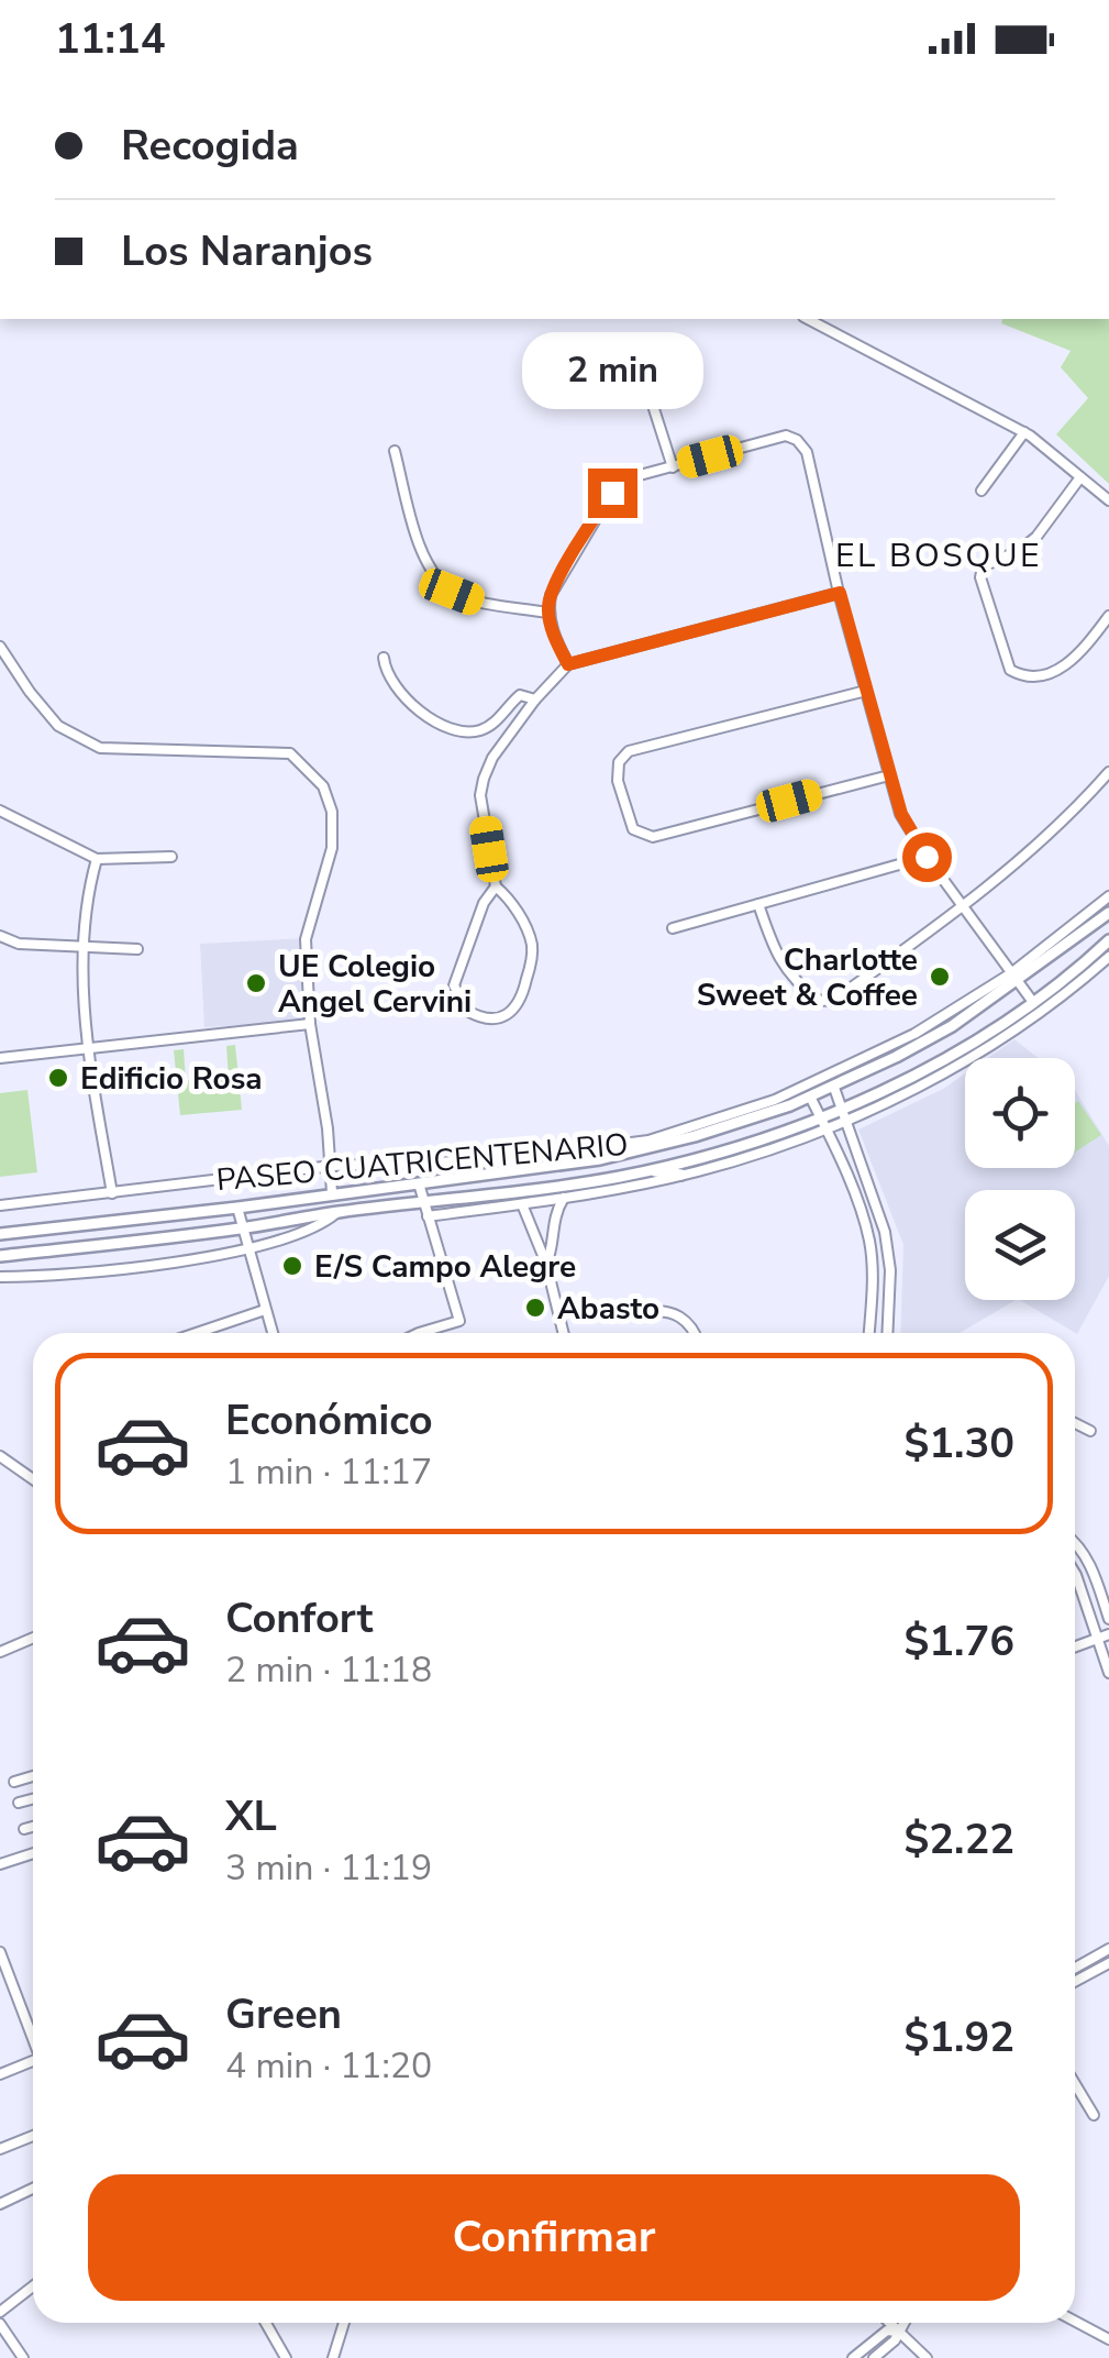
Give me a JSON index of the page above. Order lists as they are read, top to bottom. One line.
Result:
{"streets":{"street":["PASEO CUATRICENTENARIO"]},"districts":["EL BOSQUE"],"places":["Charlotte Sweet & Coffee","UE Colegio Angel Cervini","Edificio Rosa","E/S Campo Alegre","Abasto"],"page":{"status":"11:14","banner":["Recogida","Los Naranjos"],"bubble":"2 min","list":[{"name":"Económico","note":"1 min · 11:17","value":"$1.30"},{"name":"Confort","note":"2 min · 11:18","value":"$1.76"},{"name":"XL","note":"3 min · 11:19","value":"$2.22"},{"name":"Green","note":"4 min · 11:20","value":"$1.92"}],"buttons":"Confirmar"}}
